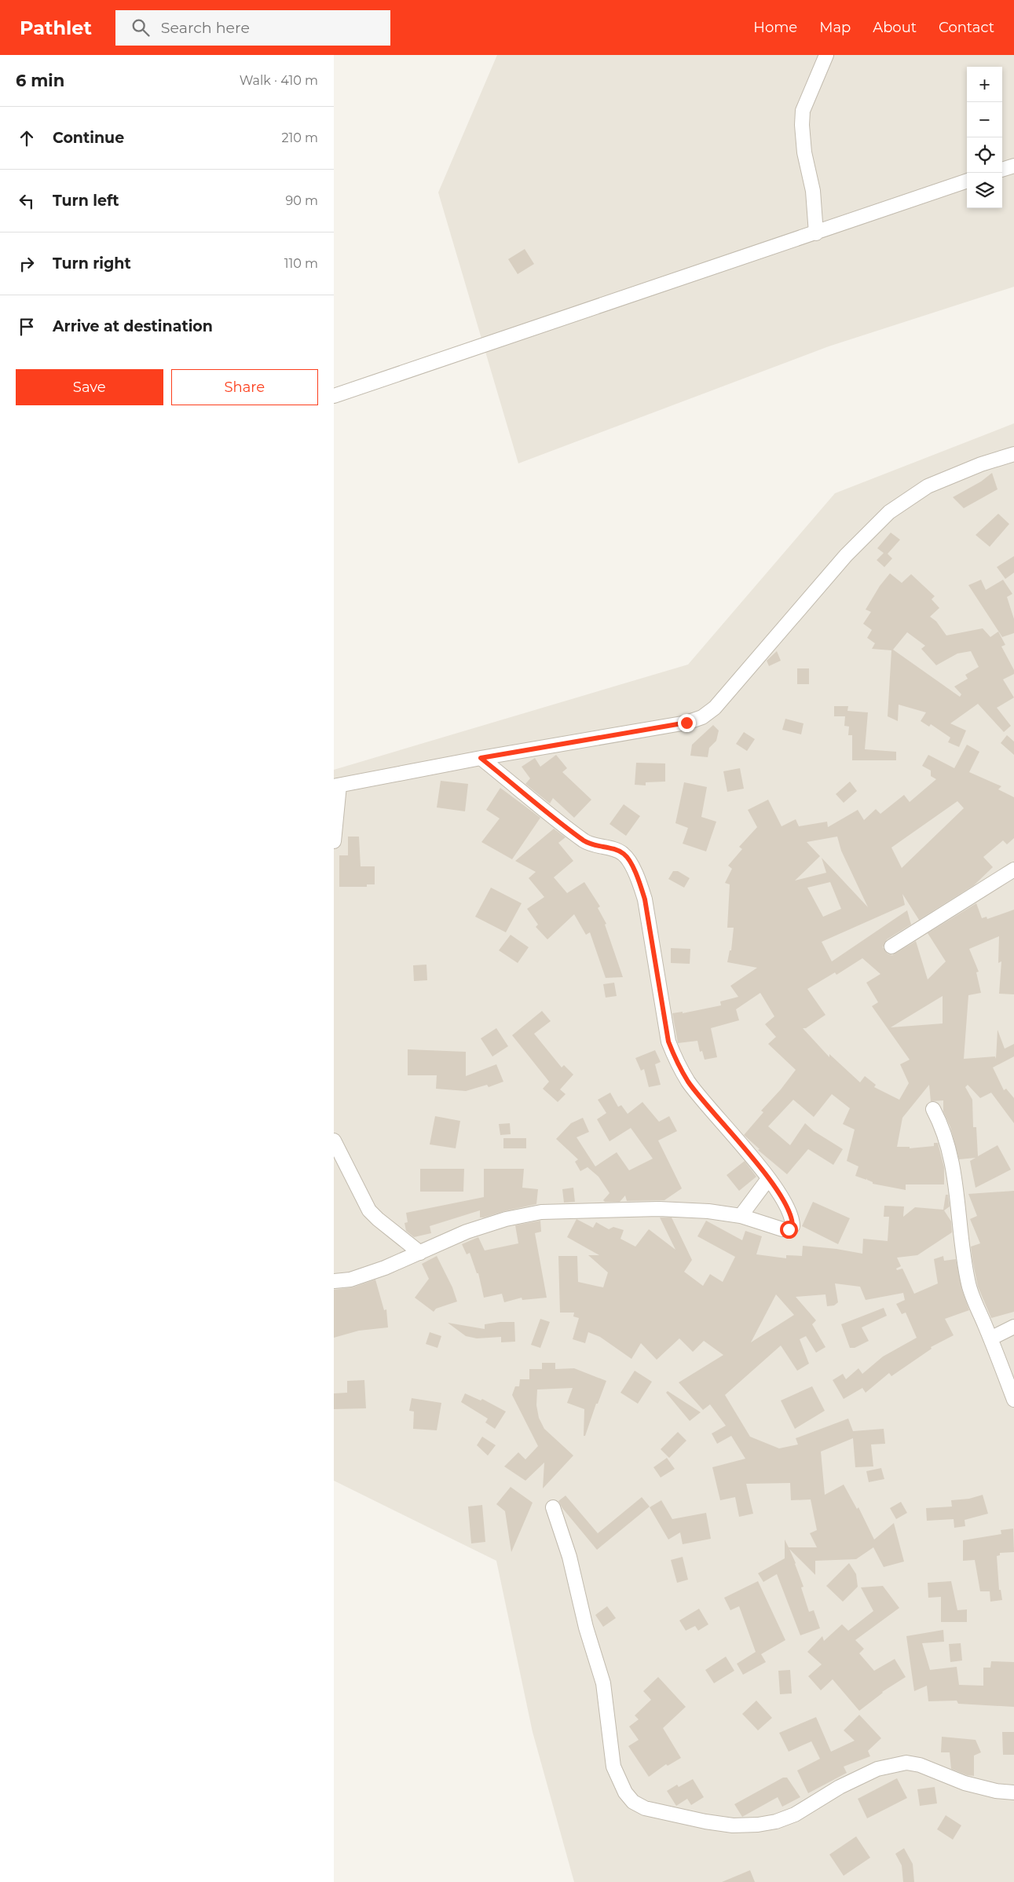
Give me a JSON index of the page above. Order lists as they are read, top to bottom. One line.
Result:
{"page":{"header":"Pathlet","search":"Search here","nav":["Home","Map","About","Contact"],"heading":["6 min","Walk · 410 m"],"map_buttons":["+","−"],"list":[["Continue","210 m"],["Turn left","90 m"],["Turn right","110 m"],"Arrive at destination"],"buttons":["Save","Share"]}}
